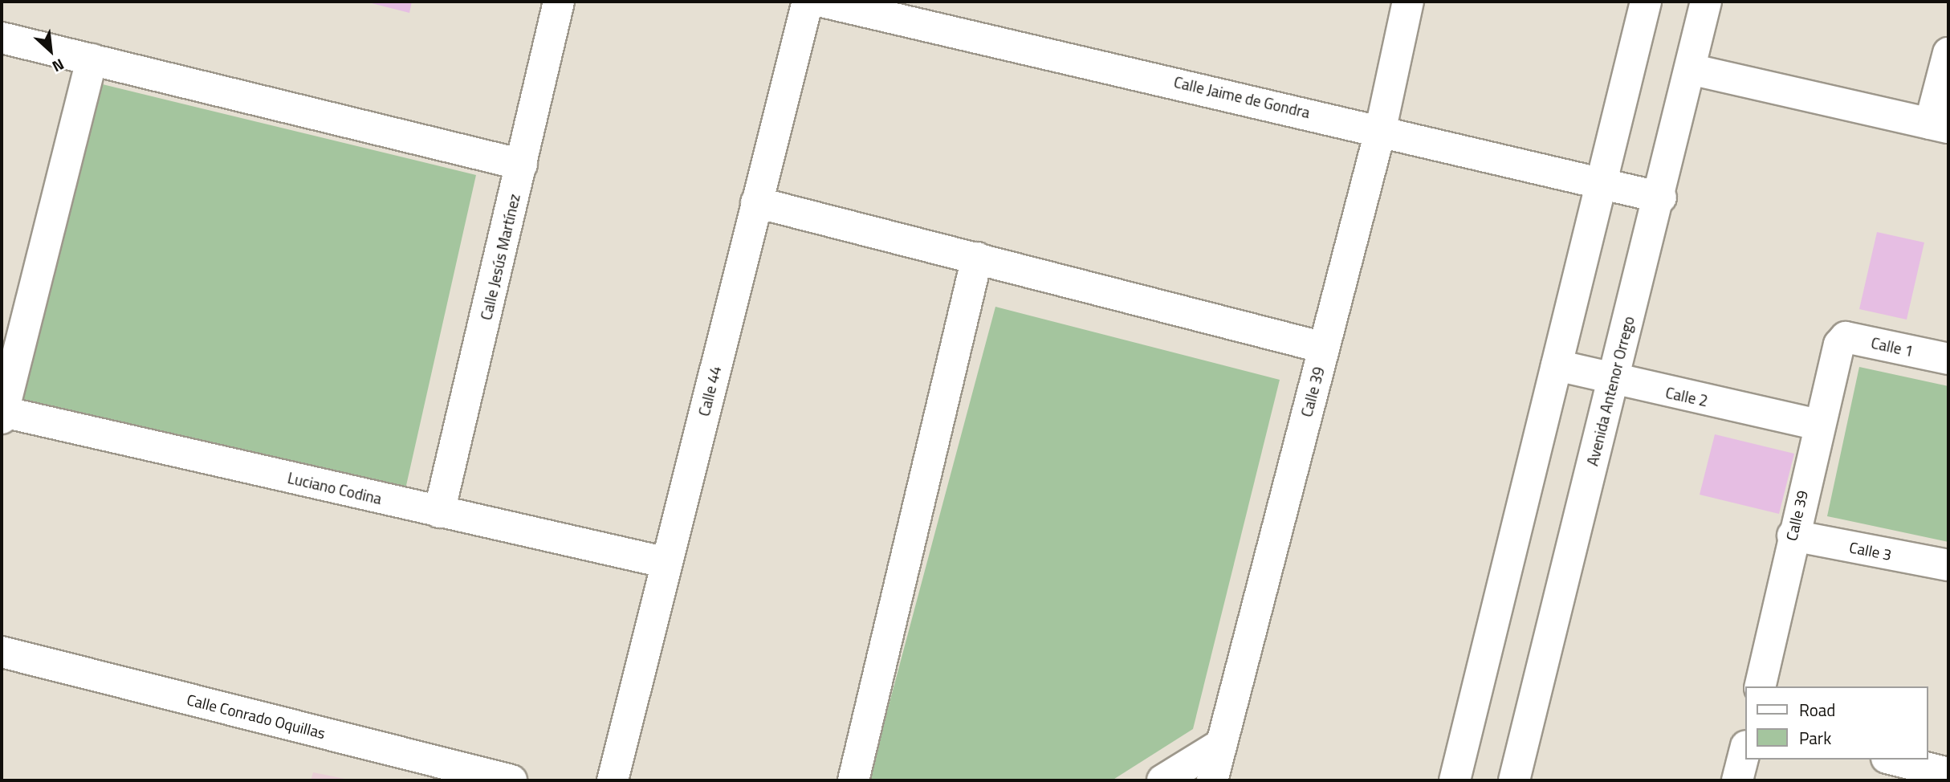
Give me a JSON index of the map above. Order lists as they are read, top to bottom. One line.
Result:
{"streets":{"street":["Calle Jaime de Gondra","Calle Jesús Martínez","Calle 1","Calle 44","Avenida Antenor Orrego","Calle 39","Calle 2","Luciano Codina","Calle 3","Calle Conrado Oquillas"]},"crossings":[["Calle Jaime de Gondra","Avenida Antenor Orrego"],["Calle Jaime de Gondra","Calle 39"],["Calle Jesús Martínez","Luciano Codina"],["Calle 1","Calle 39"],["Calle 44","Luciano Codina"],["Avenida Antenor Orrego","Calle 2"],["Calle 39","Calle 2"],["Calle 39","Calle 3"]],"legend":["Road","Park"],"north":"bottom right"}
